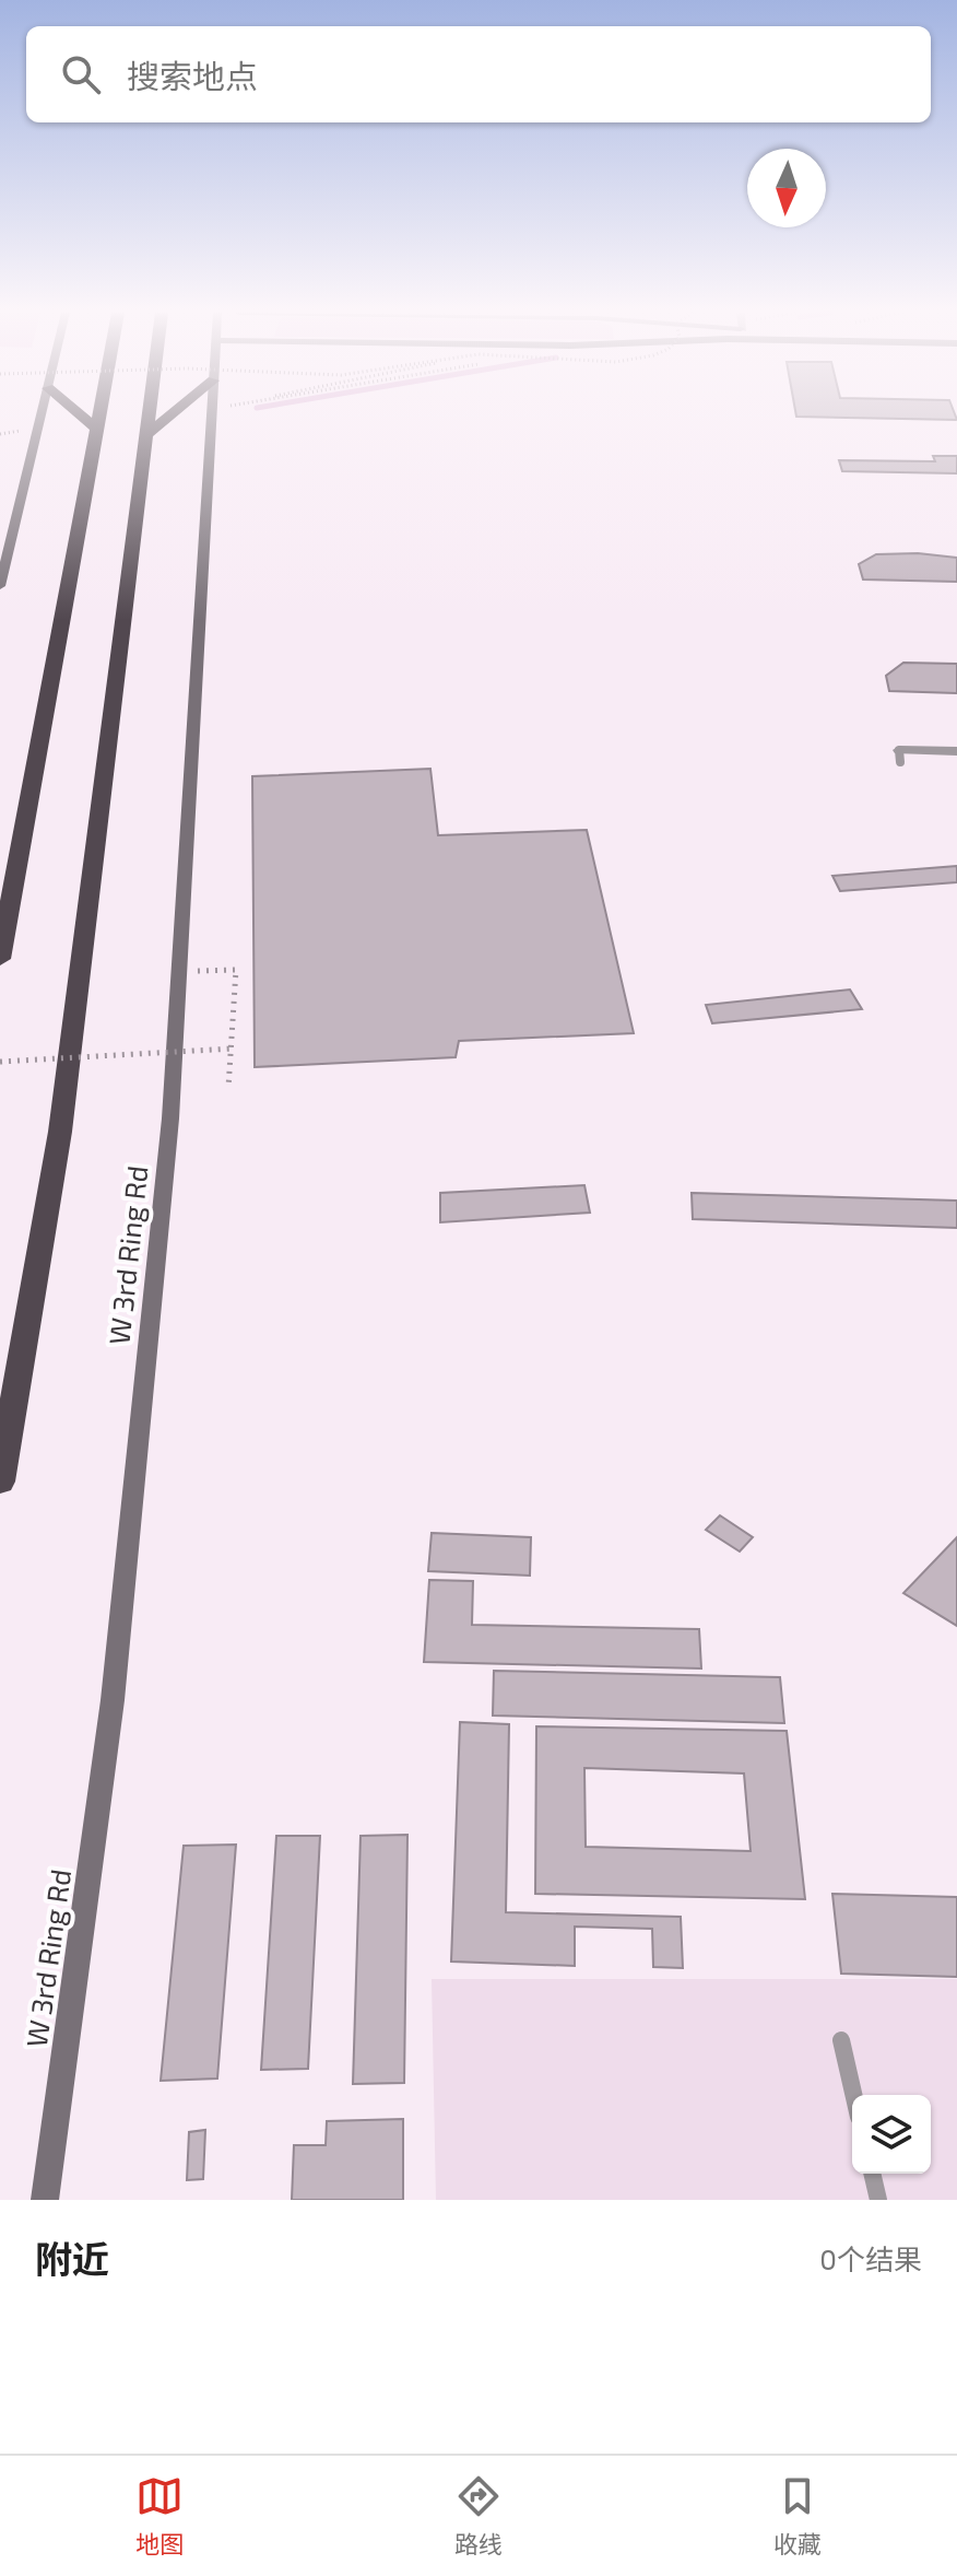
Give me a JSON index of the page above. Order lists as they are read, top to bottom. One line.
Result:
{"streets":{"main road":["W 3rd Ring Rd"]},"north":"bottom","page":{"search":"搜索地点","heading":["附近","0个结果"],"nav":["地图","路线","收藏"]}}
